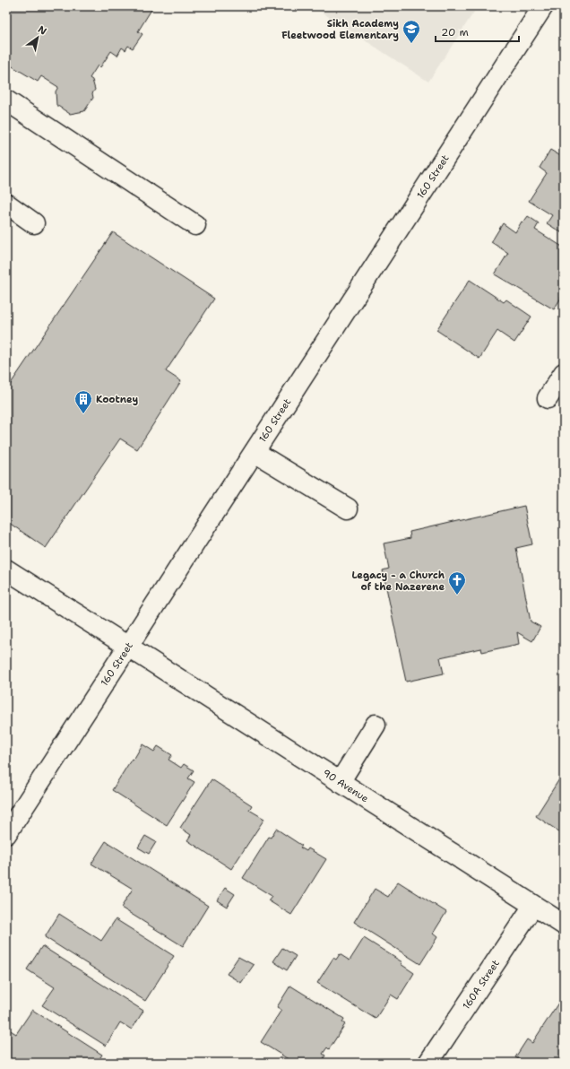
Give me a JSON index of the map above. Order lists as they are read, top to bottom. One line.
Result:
{"streets":{"main road":["160 Street","90 Avenue","160A Street"]},"crossings":[["160 Street","90 Avenue"],["90 Avenue","160A Street"]],"places":{"school or university":["Sikh Academy Fleetwood Elementary"],"building":["Kootney"],"church":["Legacy - a Church of the Nazerene"]},"scale_bar":"20 m","north":"top right"}
